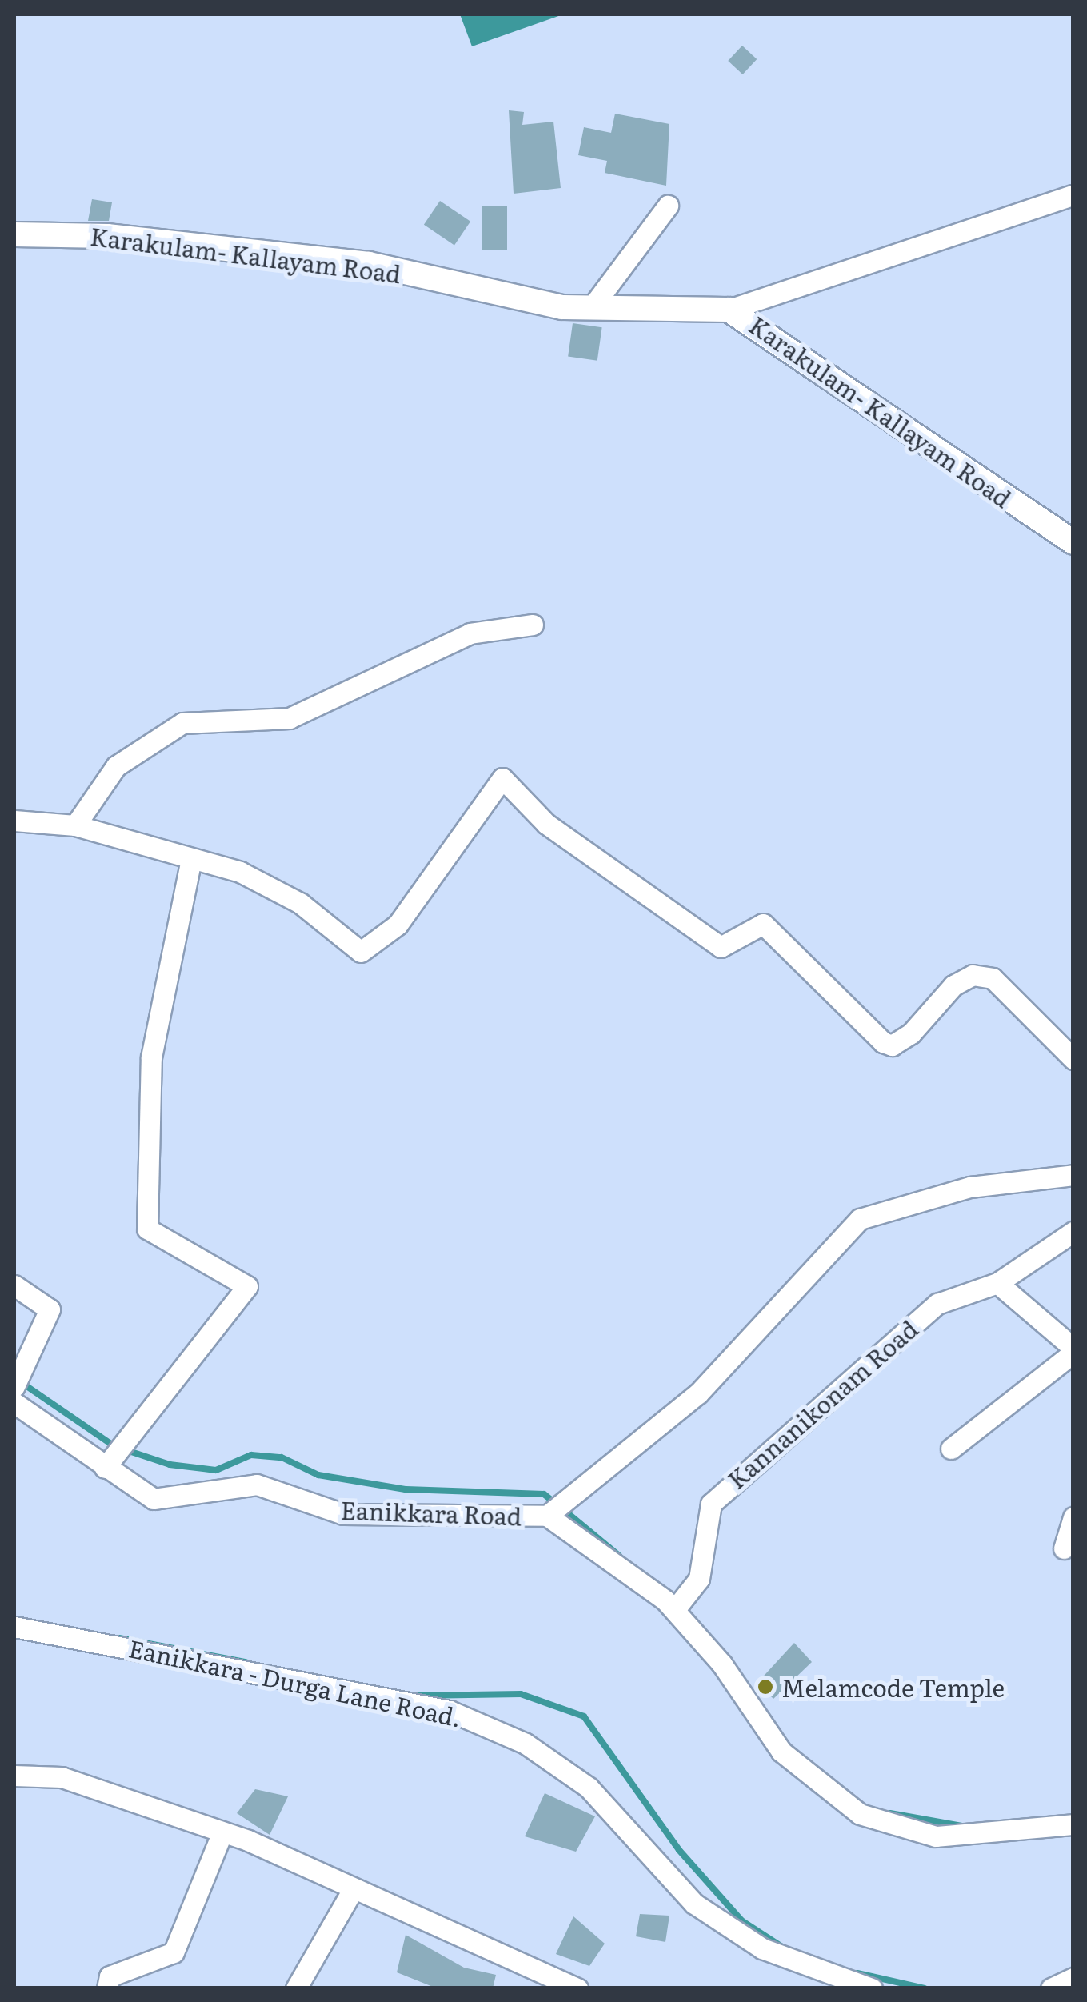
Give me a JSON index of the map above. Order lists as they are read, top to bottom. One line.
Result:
{"streets":{"street":["Karakulam- Kallayam Road","Kannanikonam Road","Eanikkara Road","Eanikkara - Durga Lane Road."]},"crossings":[["Kannanikonam Road","Eanikkara Road"]],"places":["Melamcode Temple"]}
